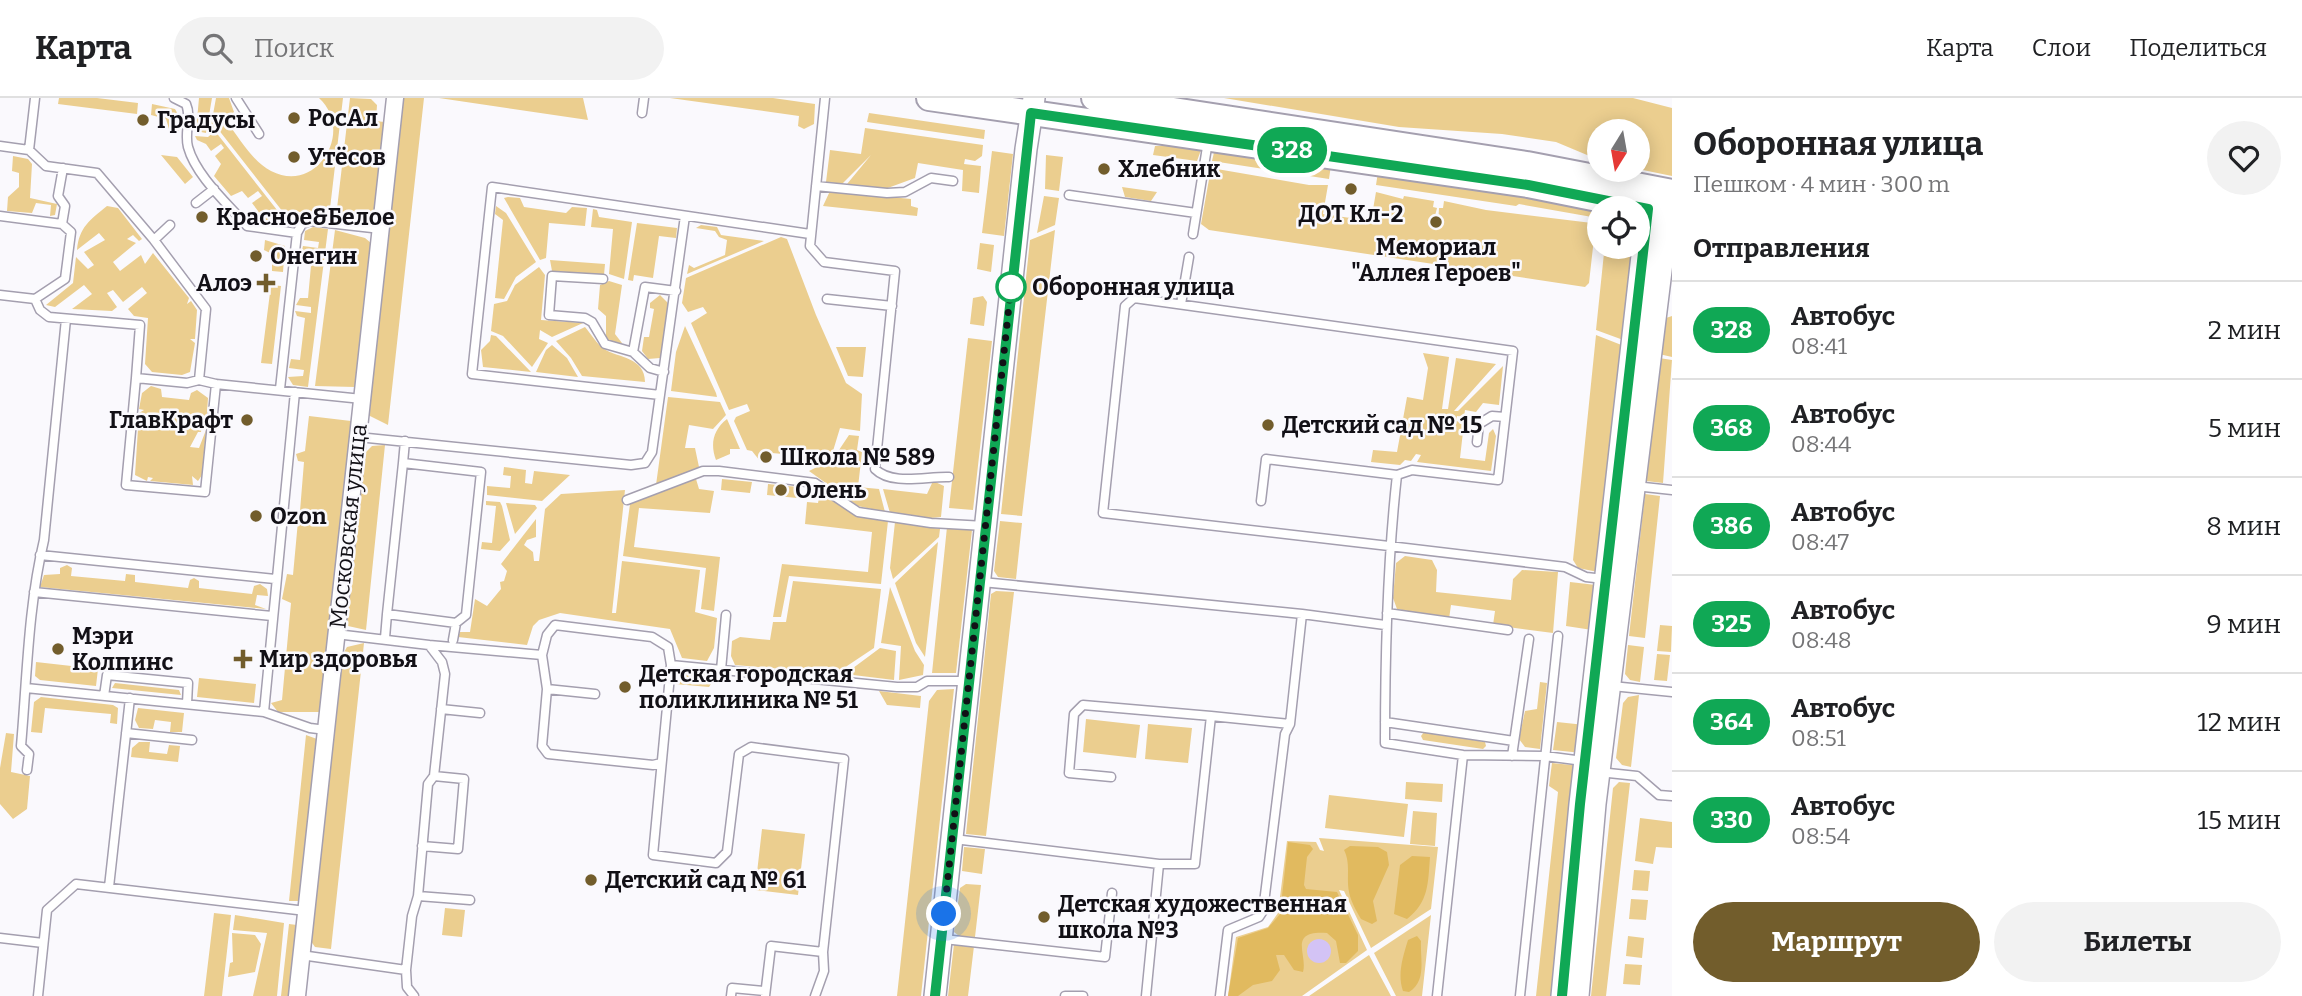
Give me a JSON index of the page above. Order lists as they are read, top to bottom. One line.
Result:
{"streets":{"street":["Московская улица"]},"places":{"other":["РосАл","Градусы","Утёсов","Хлебник","ДОТ Кл-2","Красное&Белое","Мемориал \"Аллея Героев\"","Онегин","Оборонная улица","ГлавКрафт","Детский сад № 15","Школа № 589","Олень","Ozon","Мэри Колпинс","Детская городская поликлиника № 51","Детский сад № 61","Детская художественная школа №3"],"health":["Алоэ","Мир здоровья"]},"lines":["bus line 328"],"north":"bottom","page":{"header":"Карта","search":"Поиск","nav":["Карта","Слои","Поделиться"],"on_map":"328","heading":[["Оборонная улица","Пешком · 4 мин · 300 m"],"Отправления"],"list":[{"mark":"328","name":"Автобус","note":"08:41","value":"2 мин"},{"mark":"368","name":"Автобус","note":"08:44","value":"5 мин"},{"mark":"386","name":"Автобус","note":"08:47","value":"8 мин"},{"mark":"325","name":"Автобус","note":"08:48","value":"9 мин"},{"mark":"364","name":"Автобус","note":"08:51","value":"12 мин"},{"mark":"330","name":"Автобус","note":"08:54","value":"15 мин"}],"buttons":["Маршрут","Билеты"]}}
